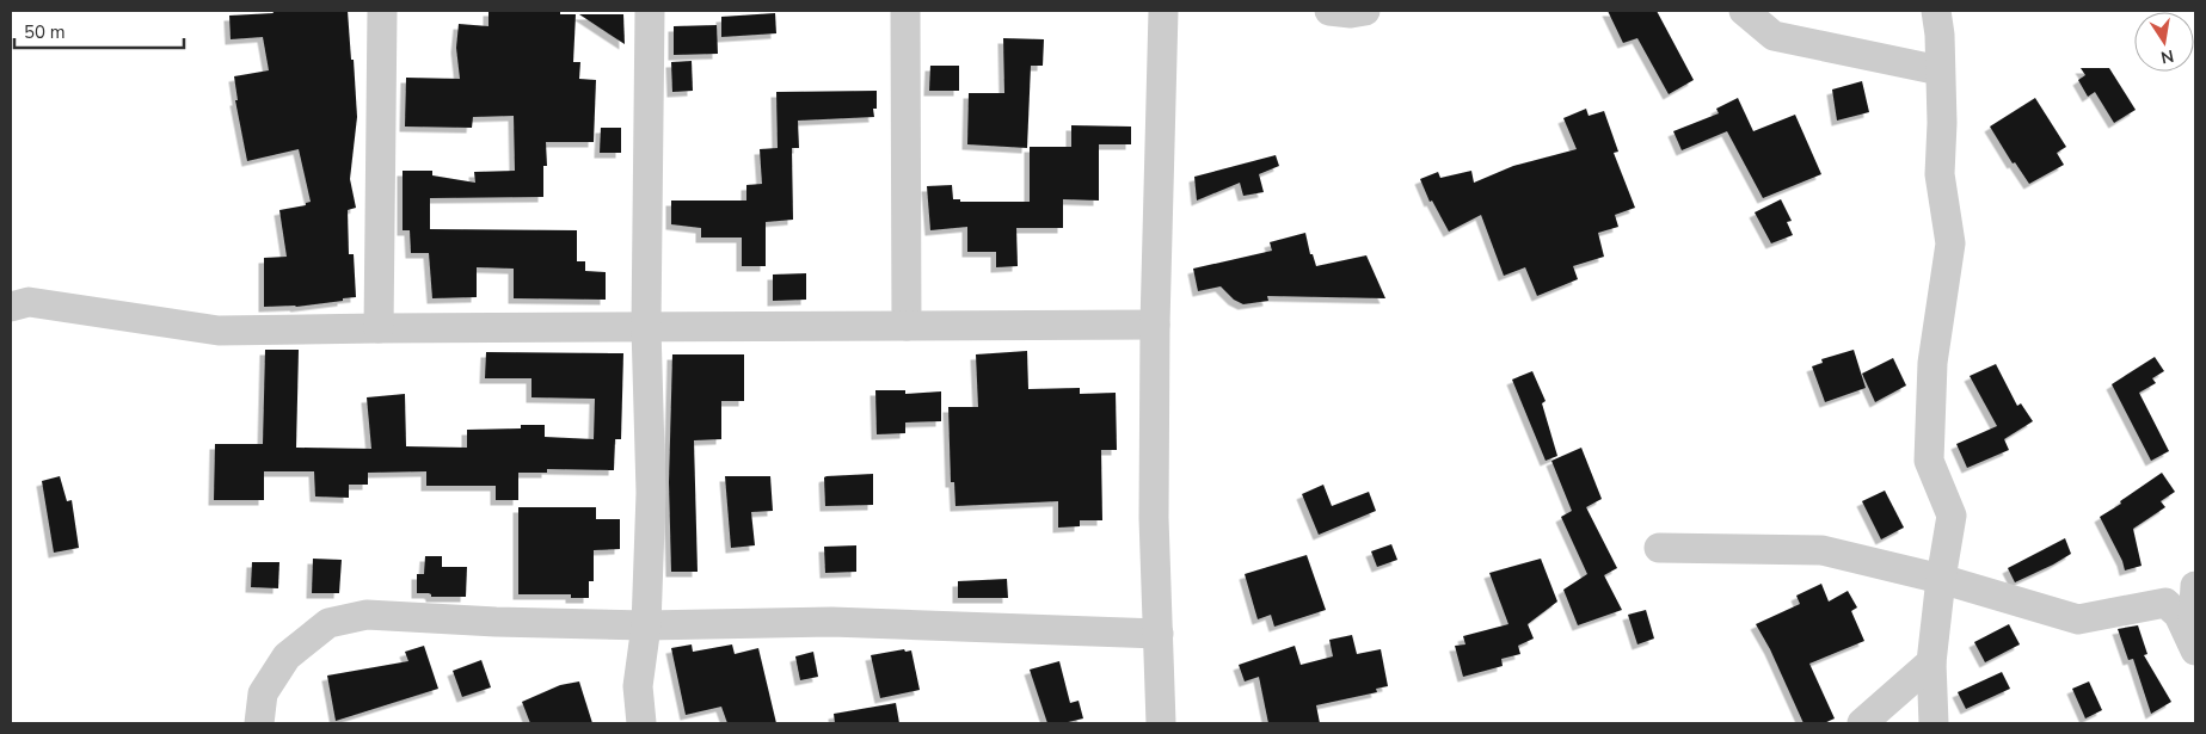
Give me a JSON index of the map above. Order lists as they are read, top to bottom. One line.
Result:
{"scale_bar":"50 m","north":"bottom"}
